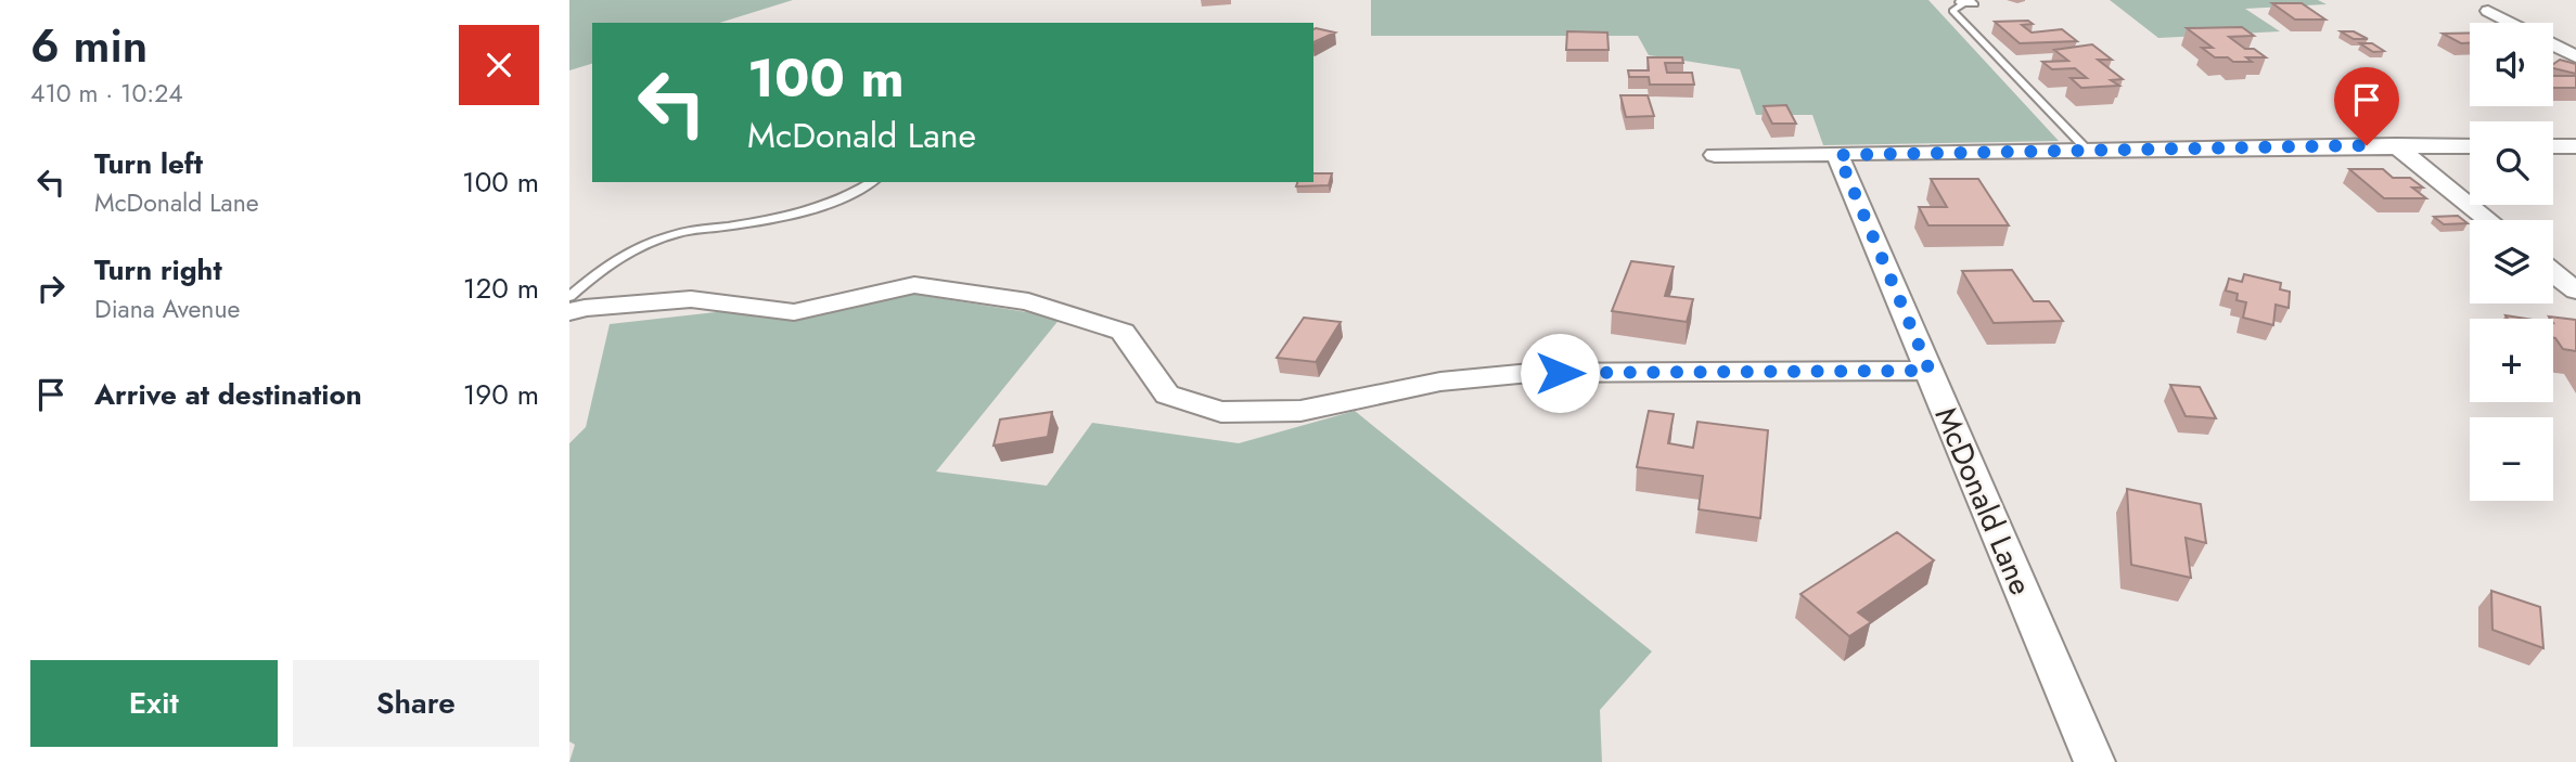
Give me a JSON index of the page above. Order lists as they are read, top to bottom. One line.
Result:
{"streets":{"street":["McDonald Lane"]},"page":{"heading":["6 min","410 m · 10:24"],"map_buttons":["+","−"],"turn":["100 m","McDonald Lane"],"list":[{"name":"Turn left","note":"McDonald Lane","value":"100 m"},{"name":"Turn right","note":"Diana Avenue","value":"120 m"},{"name":"Arrive at destination","value":"190 m"}],"buttons":["Exit","Share"]}}
